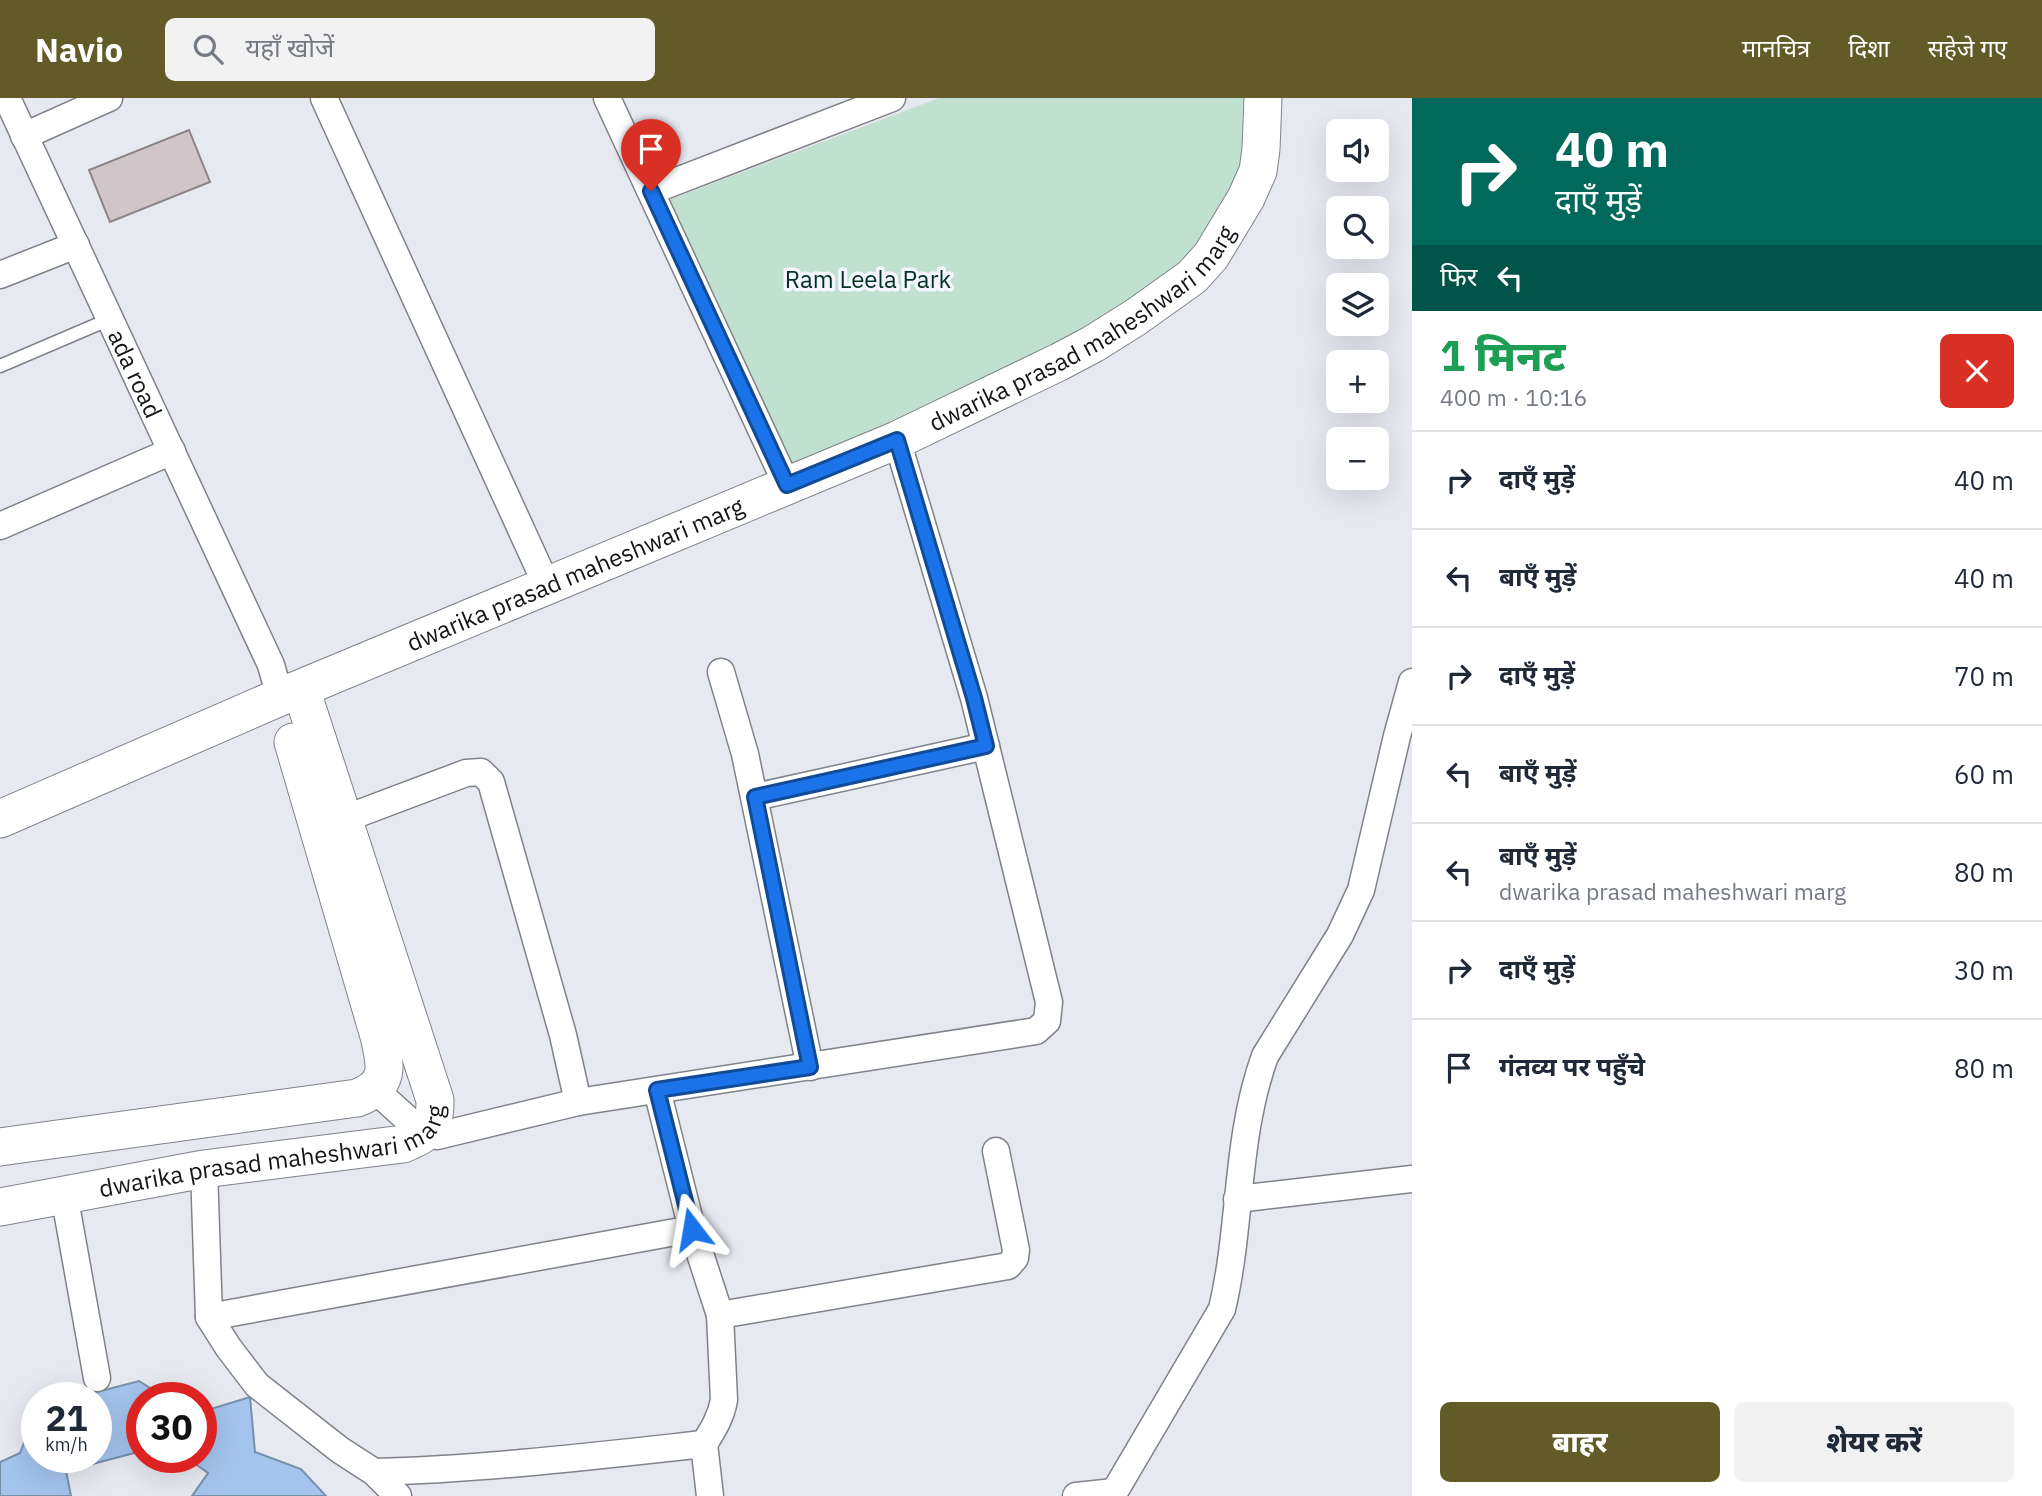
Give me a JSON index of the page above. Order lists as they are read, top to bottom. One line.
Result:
{"streets":{"street":["dwarika prasad maheshwari marg","ada road"]},"crossings":[["dwarika prasad maheshwari marg","ada road"]],"parks":["Ram Leela Park"],"page":{"header":"Navio","search":"यहाँ खोजें","nav":["मानचित्र","दिशा","सहेजे गए"],"turn":["40 m","दाएँ मुड़ें"],"map_buttons":["+","−"],"then":"फिर","heading":["1 मिनट","400 m · 10:16"],"list":[{"name":"दाएँ मुड़ें","value":"40 m"},{"name":"बाएँ मुड़ें","value":"40 m"},{"name":"दाएँ मुड़ें","value":"70 m"},{"name":"बाएँ मुड़ें","value":"60 m"},{"name":"बाएँ मुड़ें","note":"dwarika prasad maheshwari marg","value":"80 m"},{"name":"दाएँ मुड़ें","value":"30 m"},{"name":"गंतव्य पर पहुँचे","value":"80 m"}],"speed":"21 km/h","limit":"30","buttons":["बाहर","शेयर करें"]}}
